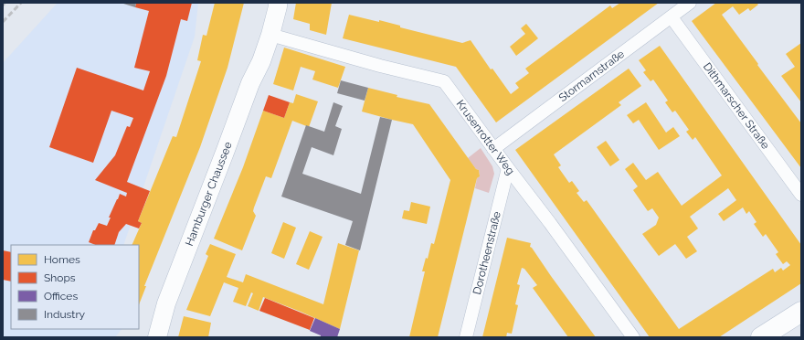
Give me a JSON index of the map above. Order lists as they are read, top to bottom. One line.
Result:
{"streets":{"main road":["Hamburger Chaussee"],"street":["Stormarnstraße","Dithmarscher Straße","Krusenrotter Weg","Dorotheenstraße"]},"crossings":[["Stormarnstraße","Dithmarscher Straße"],["Stormarnstraße","Krusenrotter Weg"],["Krusenrotter Weg","Hamburger Chaussee"],["Krusenrotter Weg","Dorotheenstraße"]],"legend":["Homes","Shops","Offices","Industry"]}
